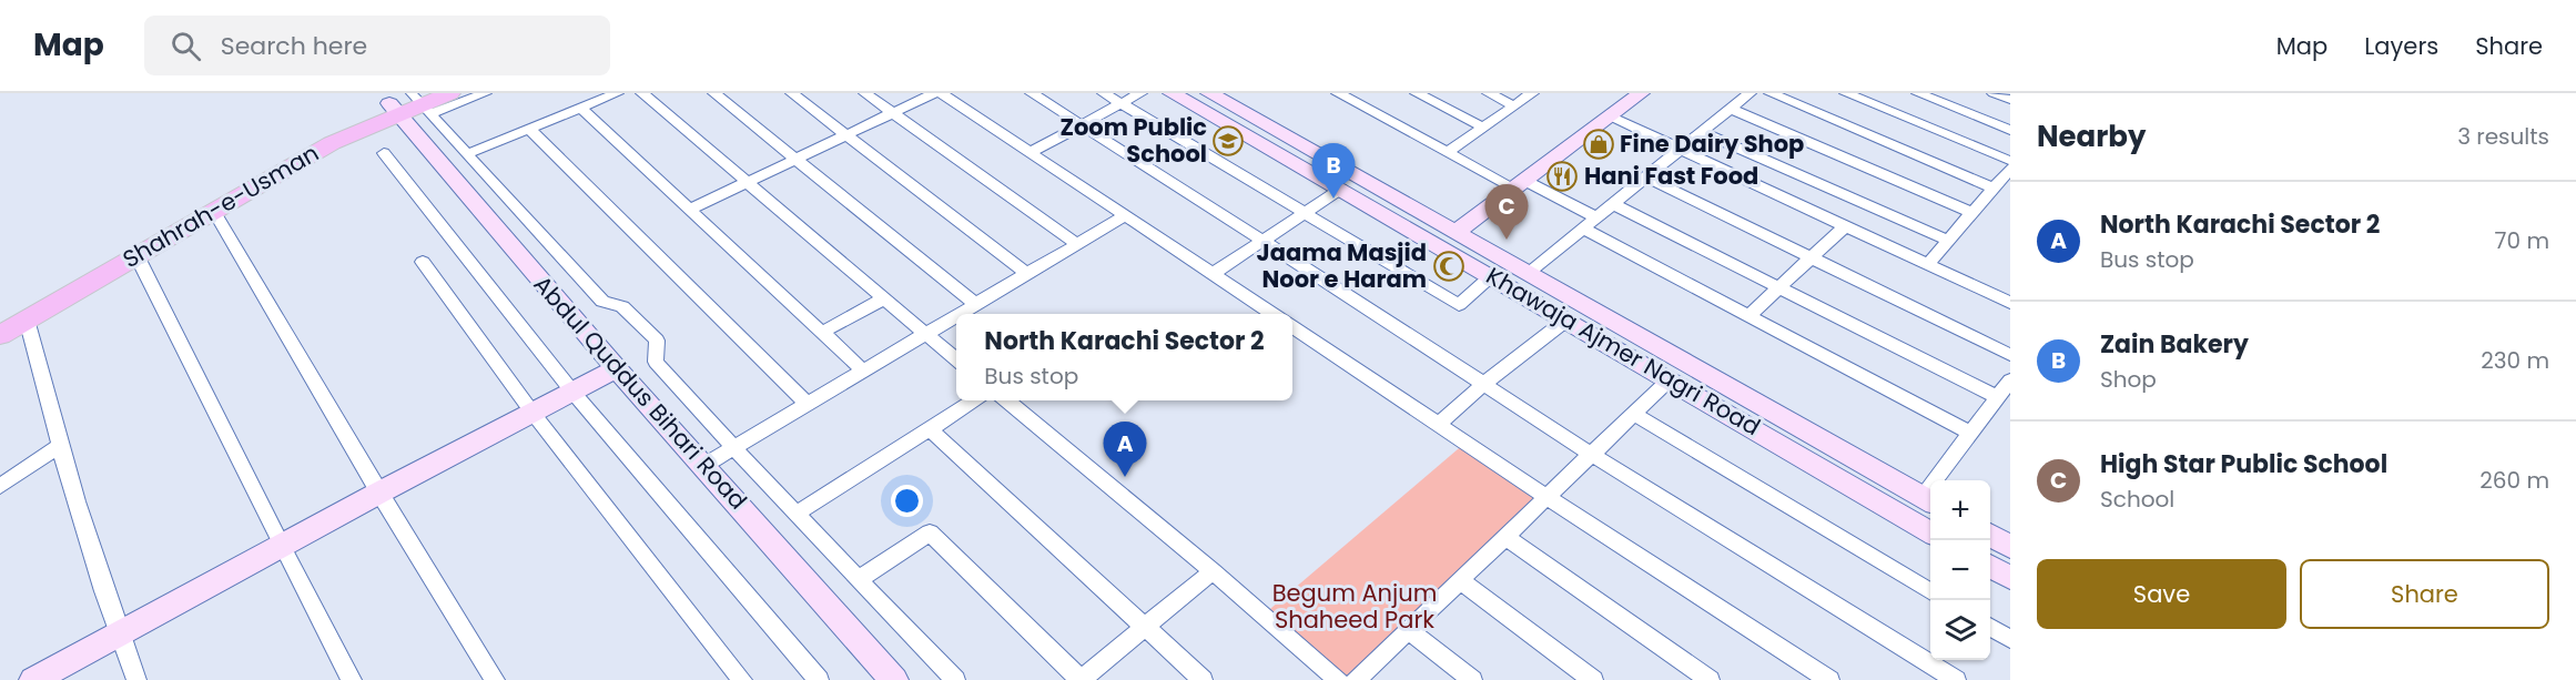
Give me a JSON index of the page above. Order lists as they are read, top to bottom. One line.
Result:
{"streets":{"main road":["Shahrah-e-Usman","Khawaja Ajmer Nagri Road","Abdul Quddus Bihari Road"]},"crossings":[["Shahrah-e-Usman","Abdul Quddus Bihari Road"]],"parks":["Begum Anjum Shaheed Park"],"places":{"school or university":["Zoom Public School"],"shop":["Fine Dairy Shop"],"restaurant":["Hani Fast Food"],"mosque":["Jaama Masjid Noor e Haram"]},"page":{"header":"Map","search":"Search here","nav":["Map","Layers","Share"],"heading":["Nearby","3 results"],"pins":["B","C","A"],"list":[{"mark":"A","name":"North Karachi Sector 2","note":"Bus stop","value":"70 m"},{"mark":"B","name":"Zain Bakery","note":"Shop","value":"230 m"},{"mark":"C","name":"High Star Public School","note":"School","value":"260 m"}],"popup":["North Karachi Sector 2","Bus stop"],"map_buttons":["+","−"],"buttons":["Save","Share"]}}
